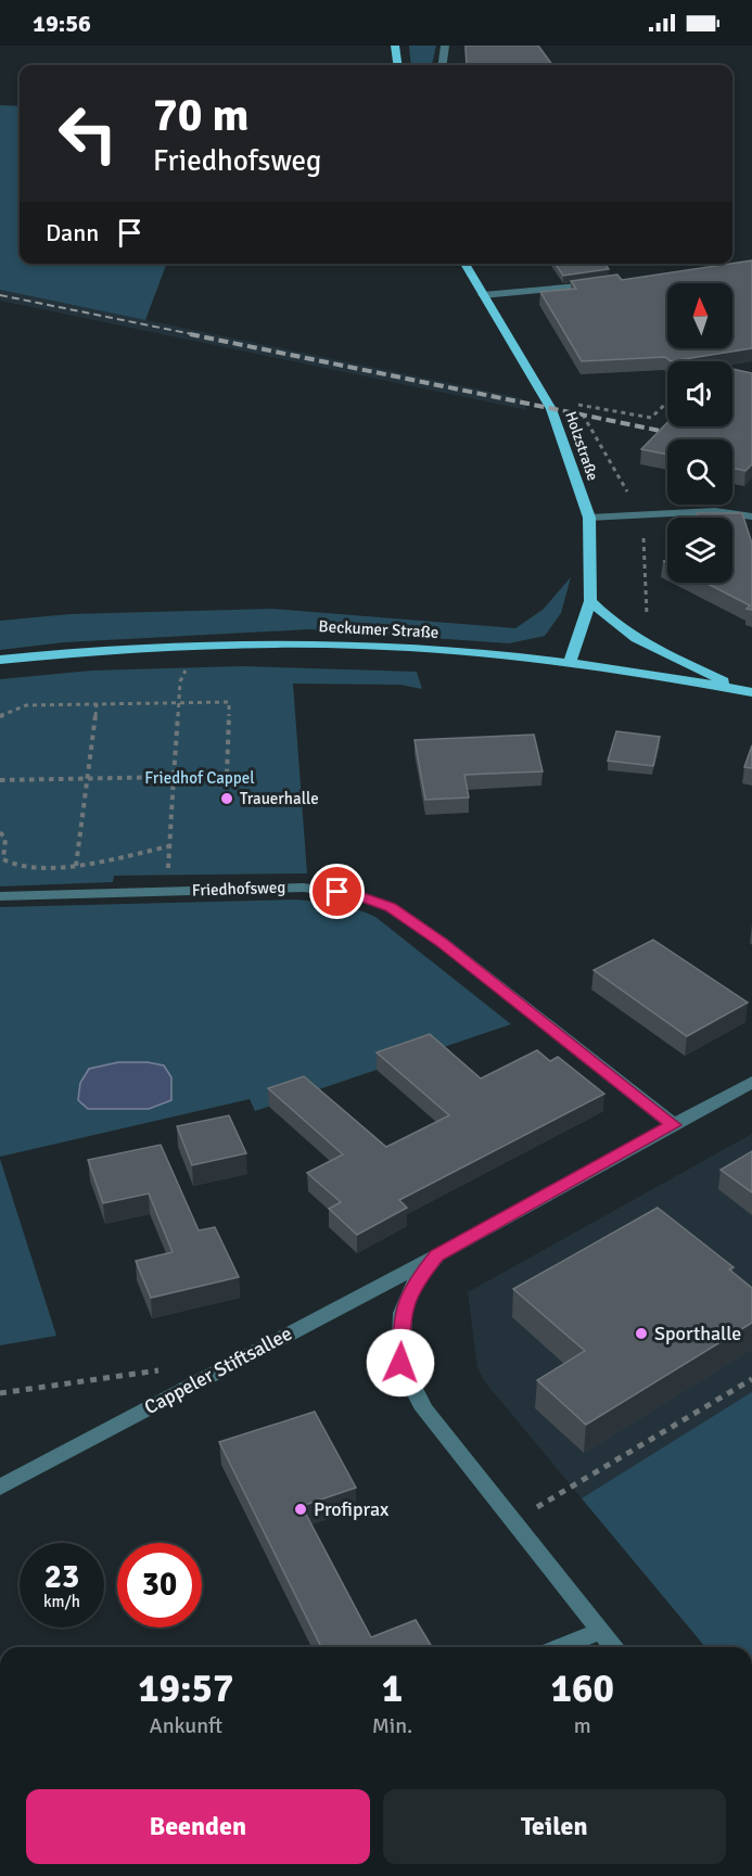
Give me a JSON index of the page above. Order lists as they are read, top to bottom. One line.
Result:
{"streets":{"main road":["Holzstraße","Beckumer Straße"],"street":["Friedhofsweg","Cappeler Stiftsallee"]},"crossings":[["Holzstraße","Beckumer Straße"],["Friedhofsweg","Cappeler Stiftsallee"]],"parks":["Friedhof Cappel"],"places":["Trauerhalle","Sporthalle","Profiprax"],"north":"top","page":{"status":"19:56","turn":["70 m","Friedhofsweg"],"then":"Dann","speed":"23 km/h","limit":"30","eta":["19:57","Ankunft","1","Min.","160","m"],"buttons":["Beenden","Teilen"]}}
